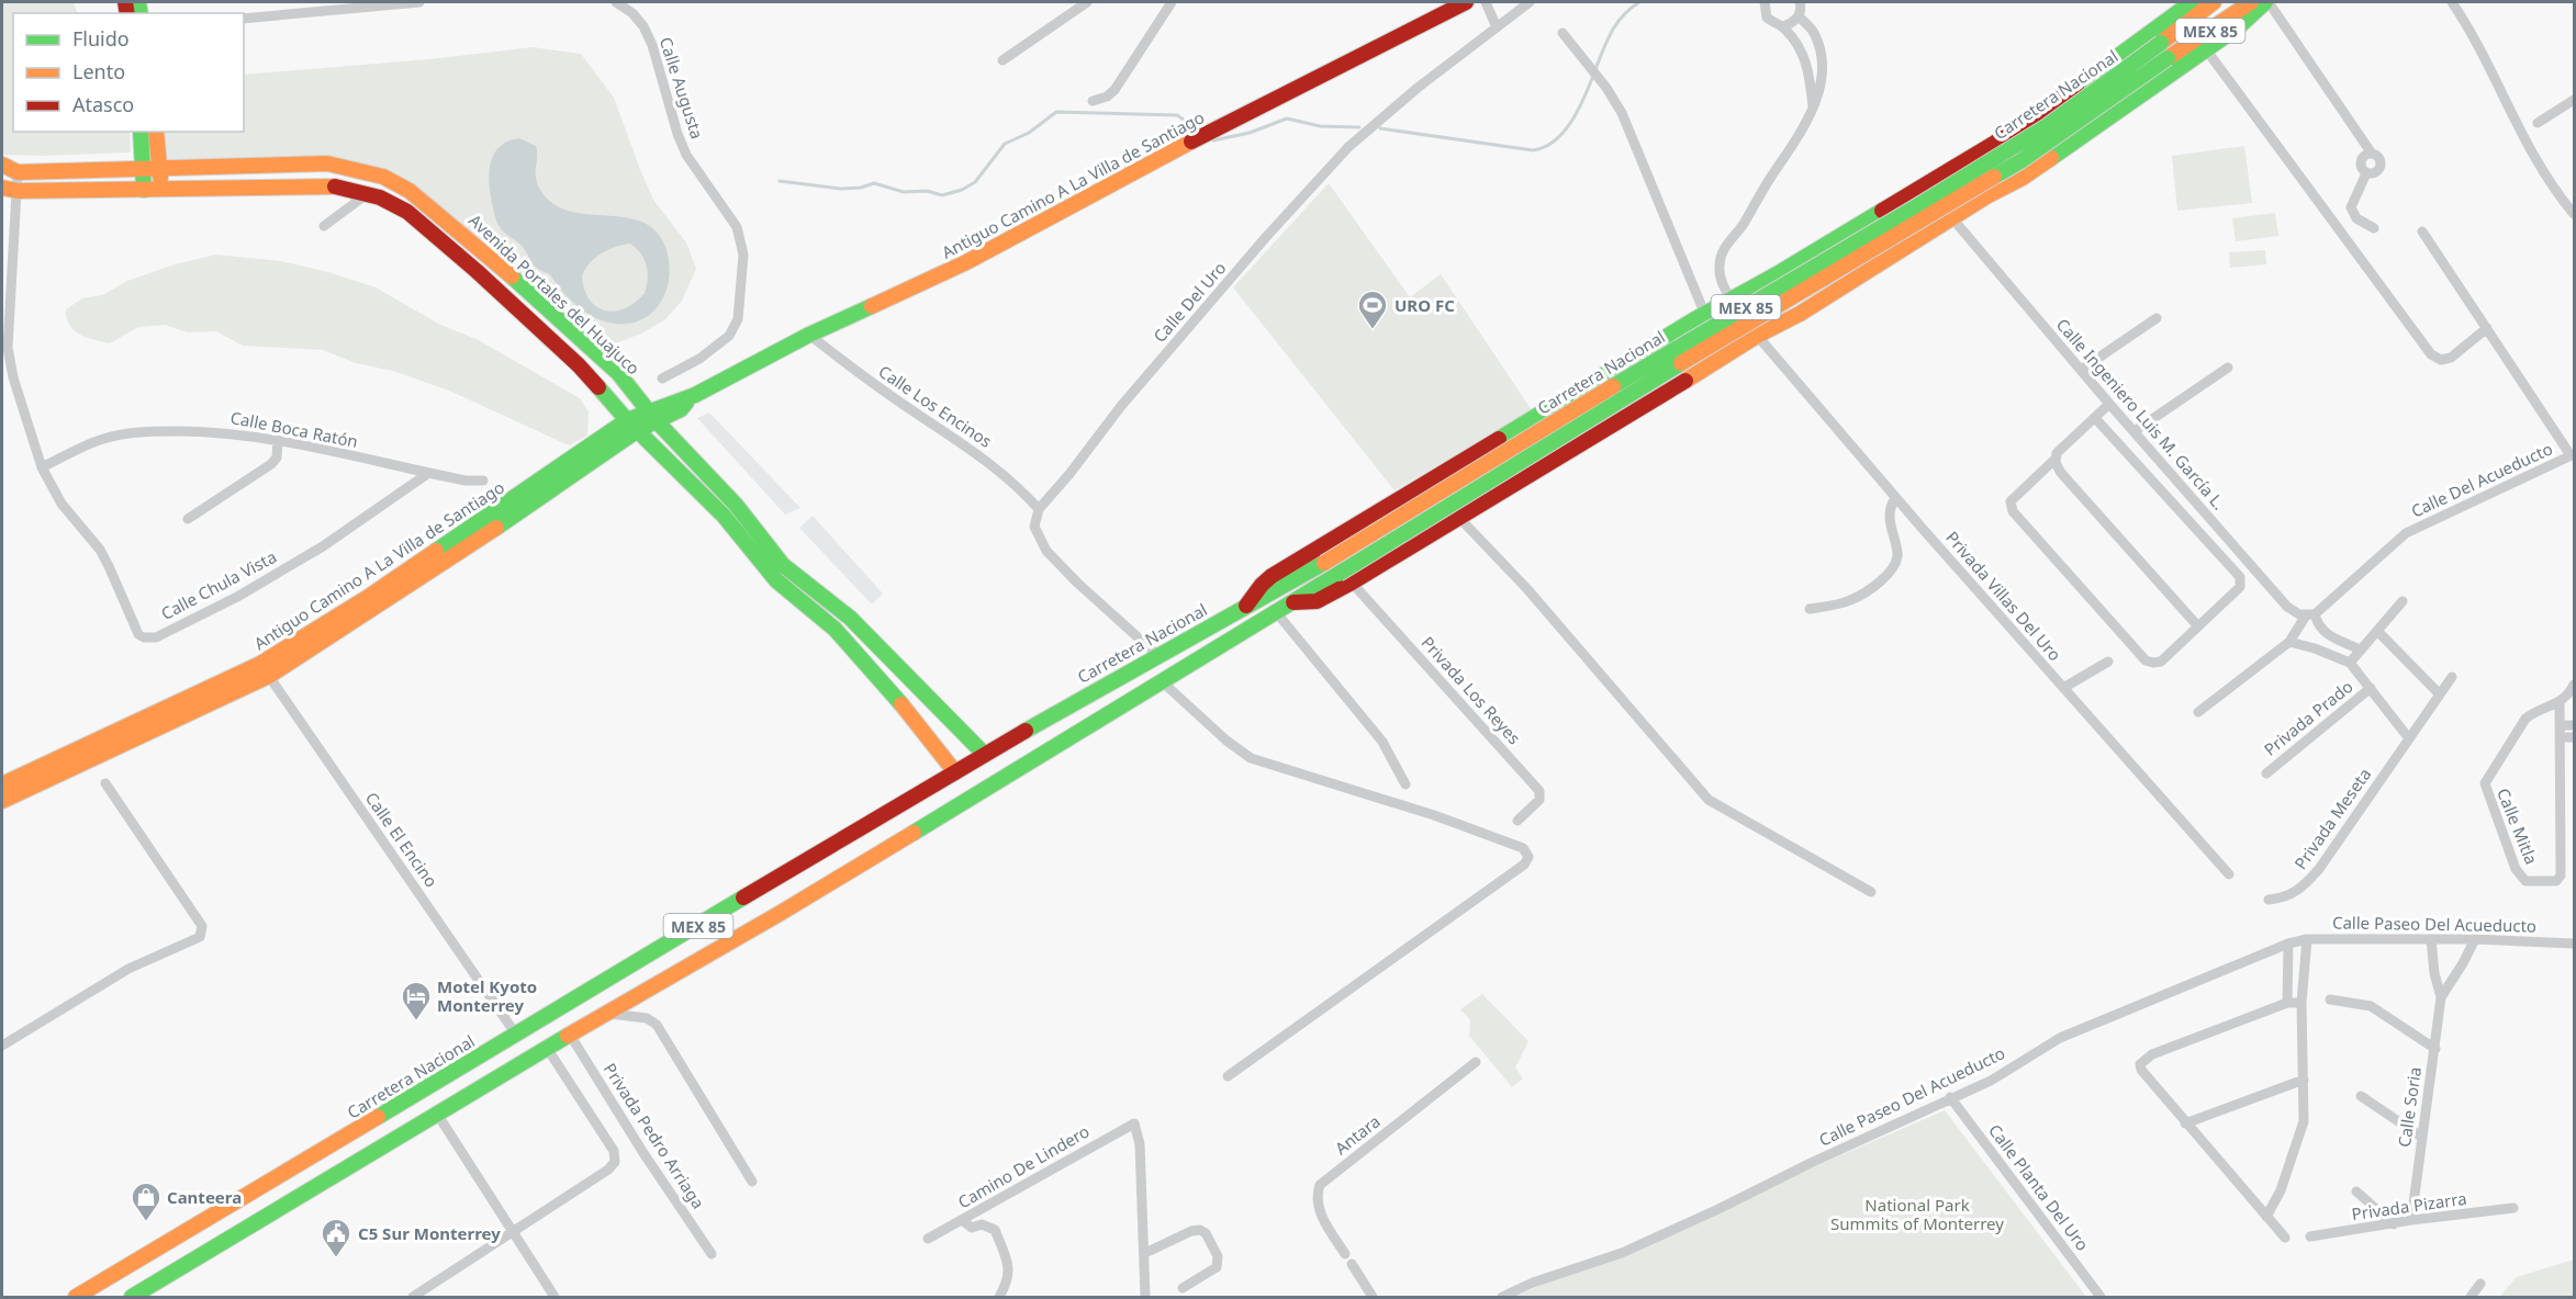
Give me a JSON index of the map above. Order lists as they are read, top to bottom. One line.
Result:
{"streets":{"main road":["MEX 85","Carretera Nacional","Antiguo Camino A La Villa de Santiago","Avenida Portales del Huajuco"],"street":["Calle Augusta","Calle Del Uro","Calle Los Encinos","Calle Ingeniero Luis M. García L.","Calle Boca Ratón","Calle Del Acueducto","Calle Chula Vista","Privada Villas Del Uro","Privada Los Reyes","Privada Prado","Privada Meseta","Calle Mitla","Calle El Encino","Calle Paseo Del Acueducto","Calle Soria","Antara","Privada Pedro Arriaga","Camino De Lindero","Calle Planta Del Uro","Privada Pizarra"]},"crossings":[["MEX 85","Carretera Nacional"],["MEX 85","Calle Ingeniero Luis M. García L."],["MEX 85","Privada Villas Del Uro"],["MEX 85","Privada Los Reyes"],["Carretera Nacional","Avenida Portales del Huajuco"],["Carretera Nacional","Privada Los Reyes"],["Carretera Nacional","Calle El Encino"],["Carretera Nacional","Privada Pedro Arriaga"],["Antiguo Camino A La Villa de Santiago","Avenida Portales del Huajuco"],["Antiguo Camino A La Villa de Santiago","Calle Los Encinos"],["Antiguo Camino A La Villa de Santiago","Calle El Encino"],["Avenida Portales del Huajuco","Calle Chula Vista"],["Calle Del Uro","Calle Los Encinos"],["Calle Ingeniero Luis M. García L.","Calle Del Acueducto"],["Calle Boca Ratón","Calle Chula Vista"],["Calle Paseo Del Acueducto","Calle Soria"],["Calle Paseo Del Acueducto","Calle Planta Del Uro"],["Calle Soria","Privada Pizarra"]],"parks":["National Park Summits of Monterrey"],"places":{"sports":["URO FC"],"hotel":["Motel Kyoto Monterrey"],"shop":["Canteera"],"public building":["C5 Sur Monterrey"]},"legend":["Fluido","Lento","Atasco"]}
